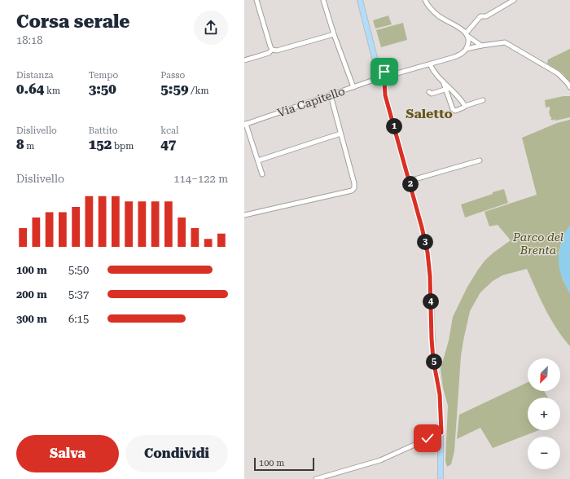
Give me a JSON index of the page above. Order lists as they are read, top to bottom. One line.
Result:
{"streets":{"street":["Via Capitello"]},"districts":["Saletto"],"parks":["Parco del Brenta"],"scale_bar":"100 m","north":"bottom left","page":{"heading":["Corsa serale","18:18"],"stats":[["Distanza","0.64 km"],["Tempo","3:50"],["Passo","5:59 /km"],["Dislivello","8 m"],["Battito","152 bpm"],["kcal","47"]],"pins":["1","2","3","4","5"],"chart":["Dislivello","114–122 m"],"list":[{"name":"100 m","note":"5:50"},{"name":"200 m","note":"5:37"},{"name":"300 m","note":"6:15"}],"map_buttons":["+","−"],"buttons":["Salva","Condividi"],"scale":"100 m"}}
